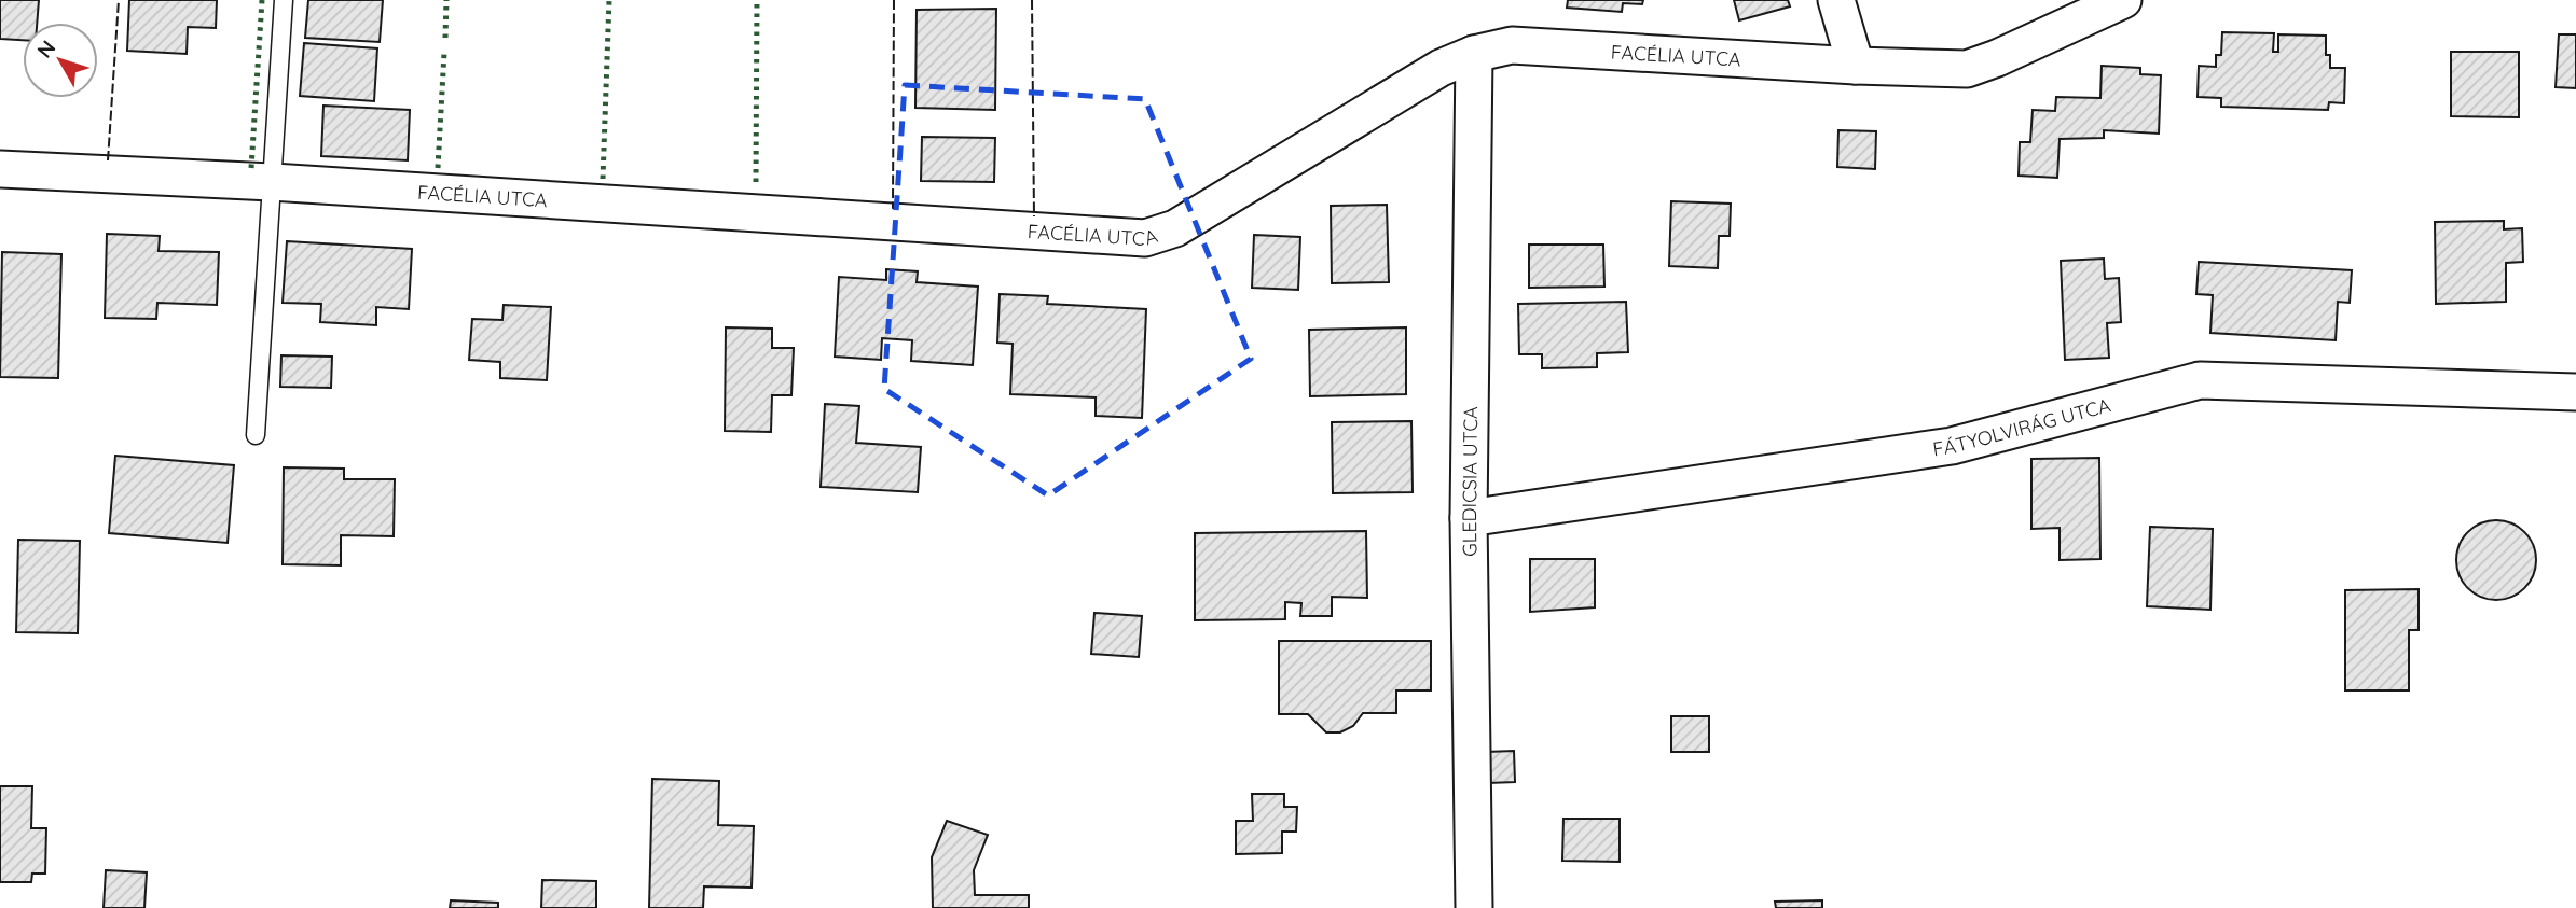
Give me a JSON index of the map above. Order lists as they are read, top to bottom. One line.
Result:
{"streets":{"street":["FACÉLIA UTCA","FÁTYOLVIRÁG UTCA","GLEDICSIA UTCA"]},"crossings":[["FACÉLIA UTCA","GLEDICSIA UTCA"],["FÁTYOLVIRÁG UTCA","GLEDICSIA UTCA"]],"north":"top left"}
